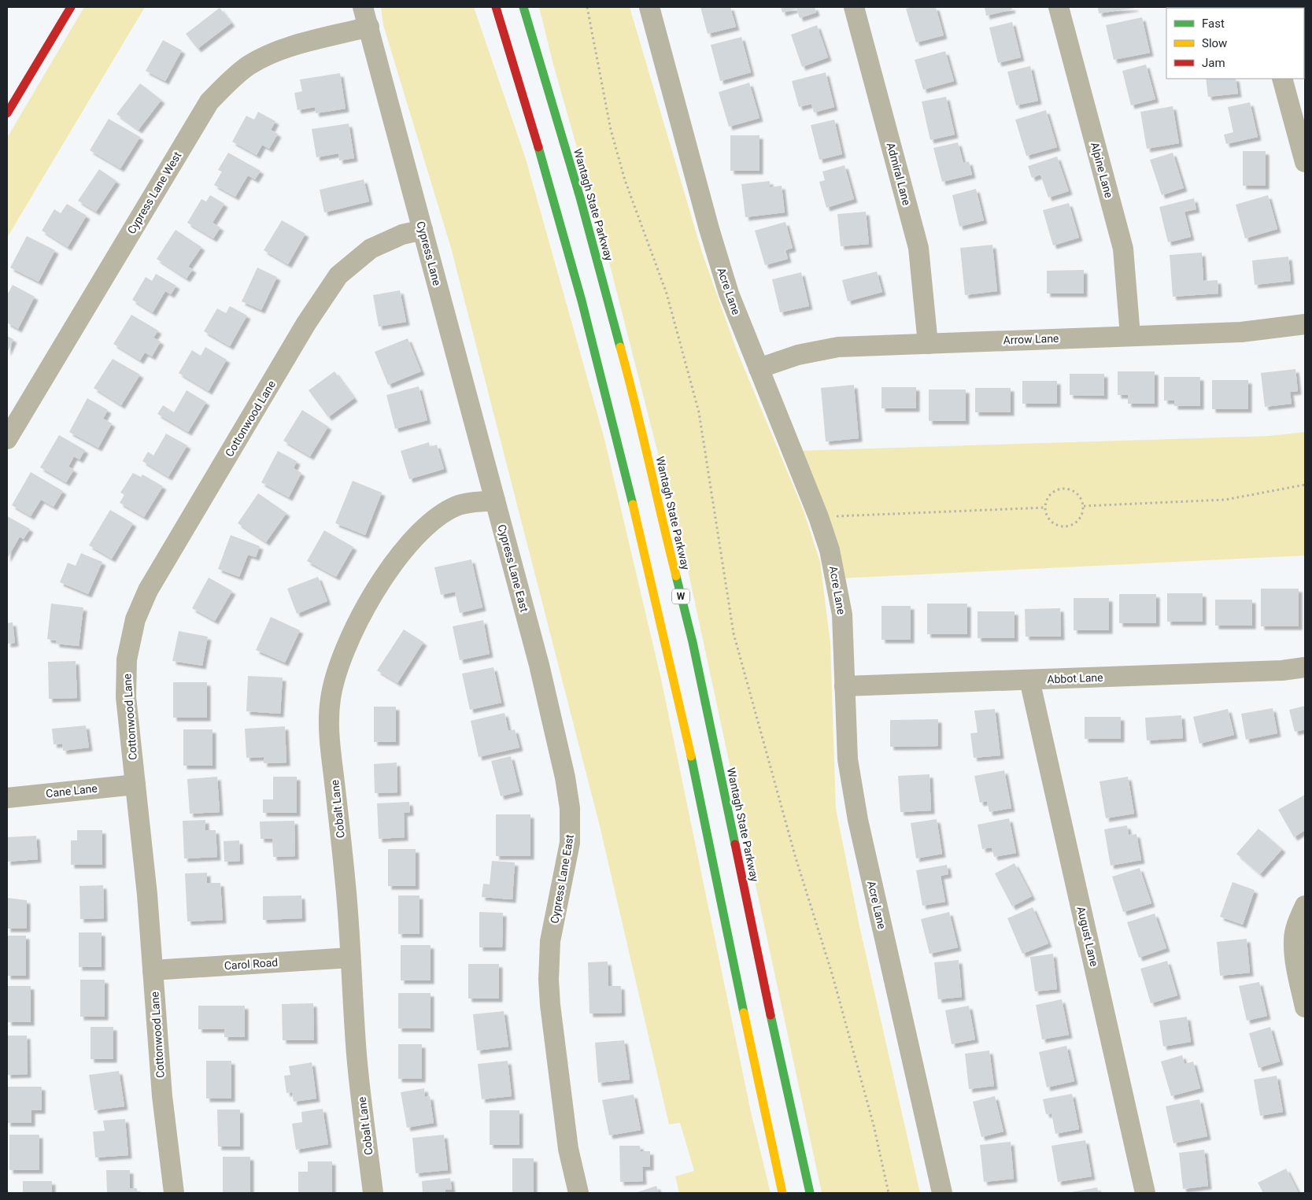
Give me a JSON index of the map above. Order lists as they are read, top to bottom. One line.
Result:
{"streets":{"main road":["Wantagh State Parkway","W"],"street":["Alpine Lane","Admiral Lane","Cypress Lane West","Cypress Lane","Acre Lane","Arrow Lane","Cottonwood Lane","Cypress Lane East","Abbot Lane","Cane Lane","Cobalt Lane","August Lane","Carol Road"]},"crossings":[["Alpine Lane","Arrow Lane"],["Admiral Lane","Arrow Lane"],["Cypress Lane West","Cypress Lane"],["Cypress Lane","Cottonwood Lane"],["Cypress Lane","Cypress Lane East"],["Cypress Lane","Cobalt Lane"],["Acre Lane","Arrow Lane"],["Acre Lane","Abbot Lane"],["Cottonwood Lane","Cane Lane"],["Cottonwood Lane","Carol Road"],["Cypress Lane East","Cobalt Lane"],["Abbot Lane","August Lane"],["Cobalt Lane","Carol Road"]],"legend":["Fast","Slow","Jam"]}
